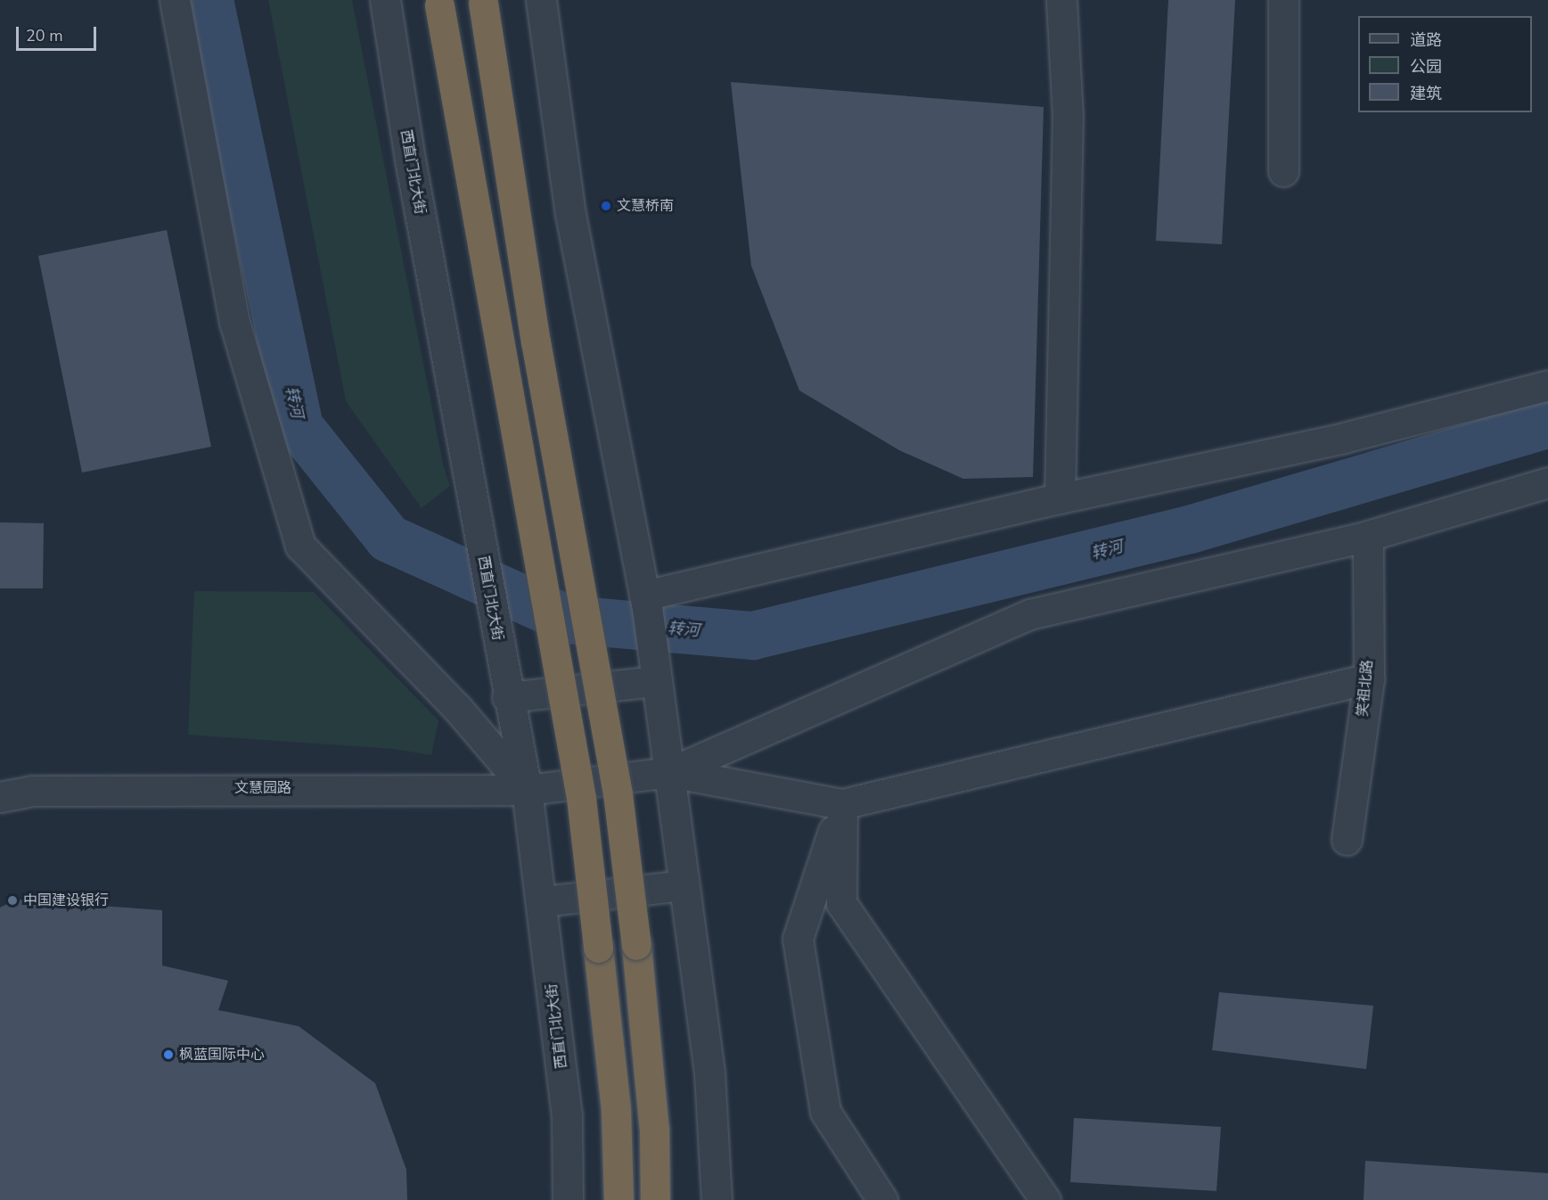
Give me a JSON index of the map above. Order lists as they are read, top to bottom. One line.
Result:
{"streets":{"street":["西直门北大街","笑祖北路","文慧园路"]},"crossings":[["西直门北大街","文慧园路"]],"water":["转河"],"places":["文慧桥南","中国建设银行","枫蓝国际中心"],"legend":["道路","公园","建筑"],"scale_bar":"20 m"}
